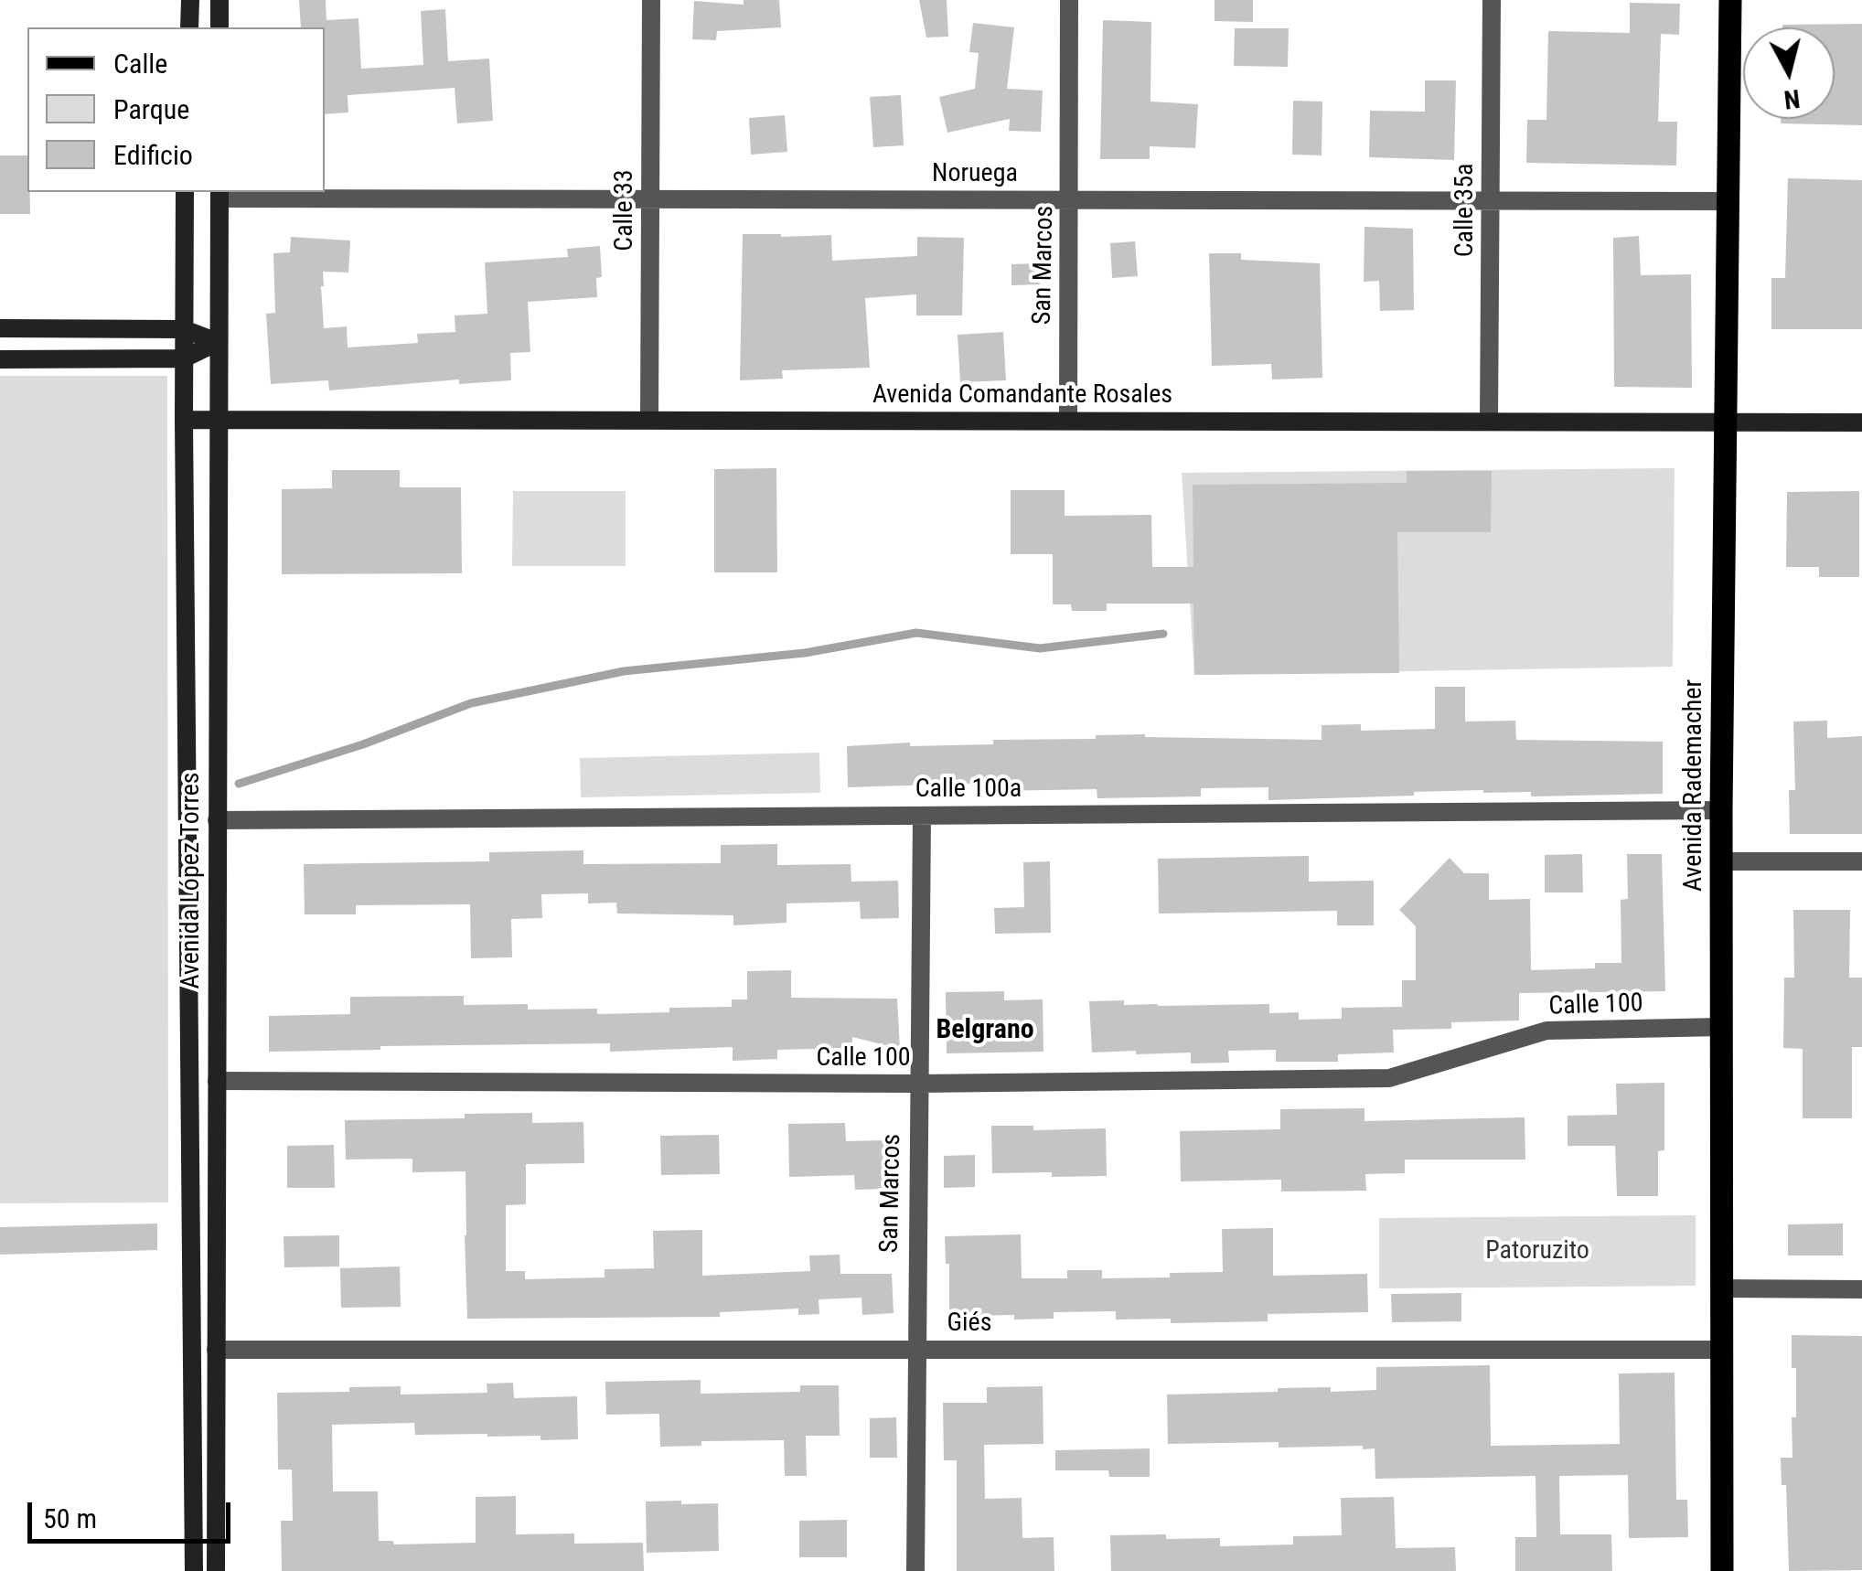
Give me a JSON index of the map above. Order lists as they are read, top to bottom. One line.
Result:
{"streets":{"main road":["Avenida Comandante Rosales","Avenida Rademacher","Avenida López Torres"],"street":["Noruega","Calle 33","Calle 35a","San Marcos","Calle 100a","Calle 100","Giés"]},"crossings":[["Noruega","Calle 33"],["Noruega","Calle 35a"],["Noruega","San Marcos"],["Noruega","Avenida Rademacher"],["Noruega","Avenida López Torres"],["Calle 33","Avenida Comandante Rosales"],["Calle 35a","Avenida Comandante Rosales"],["San Marcos","Avenida Comandante Rosales"],["San Marcos","Calle 100a"],["San Marcos","Calle 100"],["San Marcos","Giés"],["Avenida Comandante Rosales","Avenida Rademacher"],["Avenida Comandante Rosales","Avenida López Torres"],["Avenida Rademacher","Calle 100a"],["Avenida Rademacher","Calle 100"],["Avenida Rademacher","Giés"],["Calle 100a","Avenida López Torres"],["Avenida López Torres","Calle 100"],["Avenida López Torres","Giés"]],"districts":["Belgrano"],"parks":["Patoruzito"],"legend":["Calle","Parque","Edificio"],"scale_bar":"50 m","north":"bottom"}
